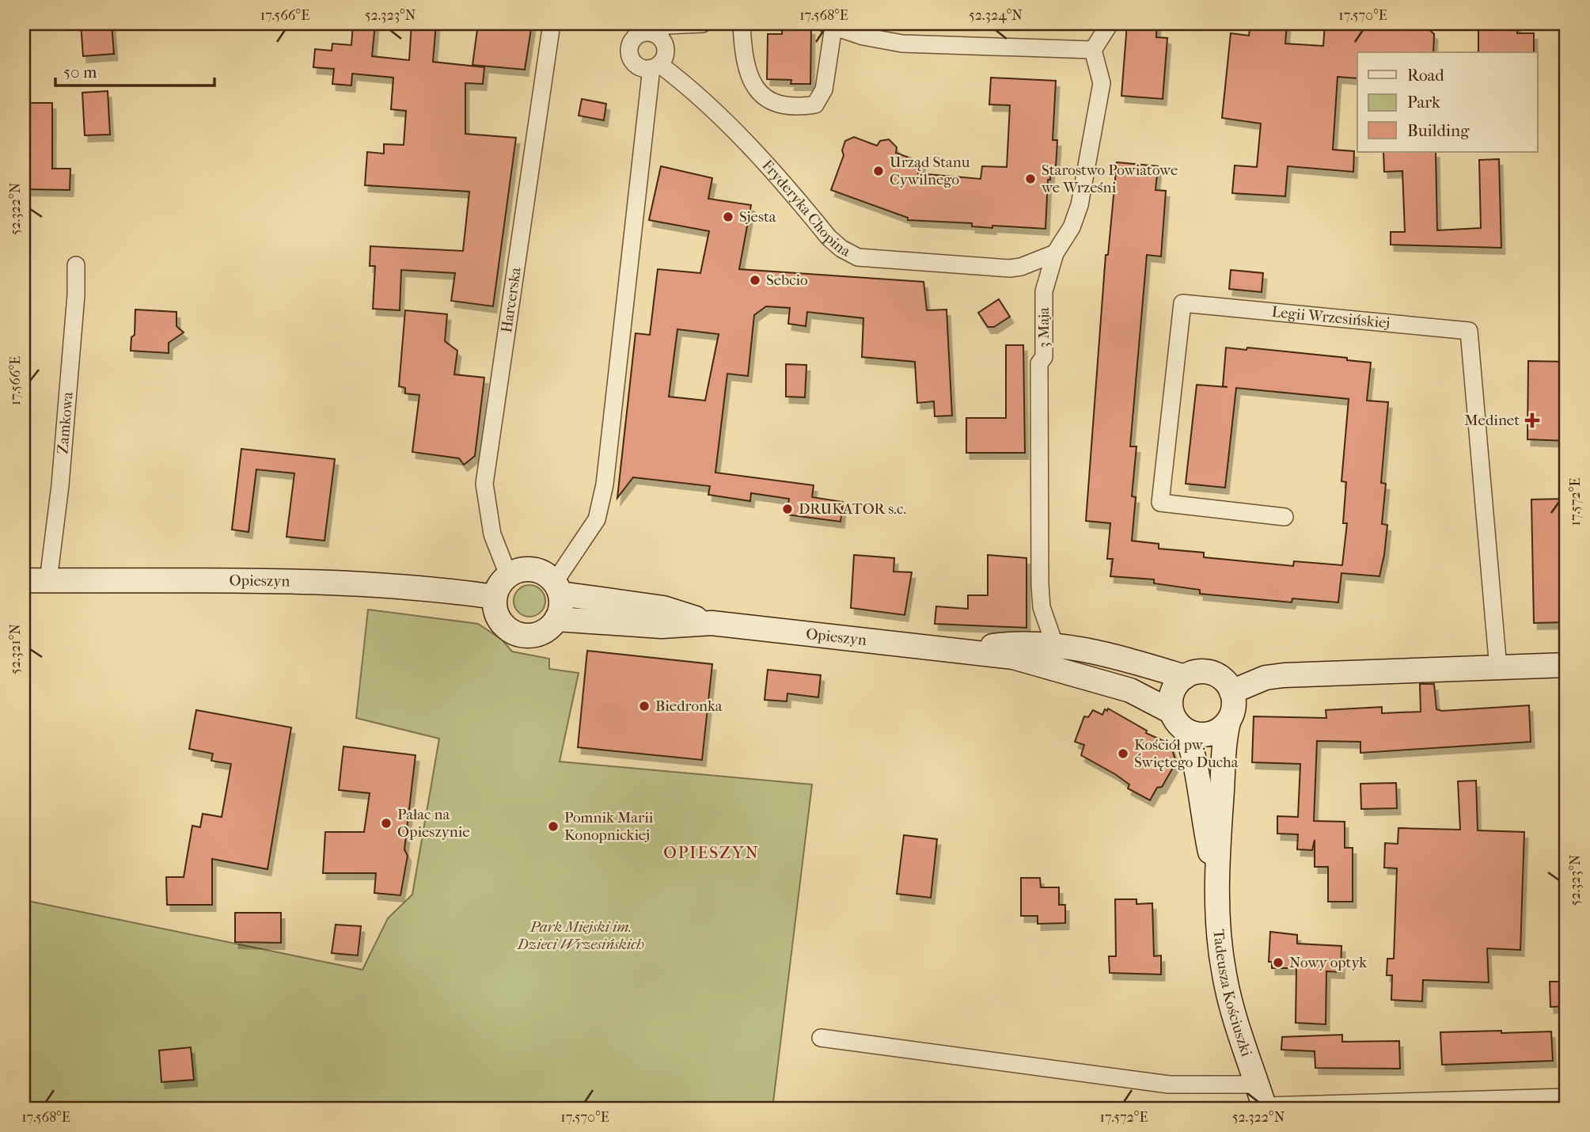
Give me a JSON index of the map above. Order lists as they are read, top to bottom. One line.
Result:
{"streets":{"street":["Fryderyka Chopina","Harcerska","Legii Wrzesińskiej","3 Maja","Zamkowa","Opieszyn","Tadeusza Kościuszki"]},"crossings":[["Fryderyka Chopina","3 Maja"],["Harcerska","Opieszyn"],["3 Maja","Opieszyn"],["Zamkowa","Opieszyn"],["Opieszyn","Tadeusza Kościuszki"]],"districts":["OPIESZYN"],"parks":["Park Miejski im. Dzieci Wrzesińskich"],"places":{"other":["Urząd Stanu Cywilnego","Starostwo Powiatowe we Wrześni","Sjesta","Sebcio","DRUKATOR s.c.","Biedronka","Kościół pw. Świętego Ducha","Pałac na Opieszynie","Pomnik Marii Konopnickiej","Nowy optyk"],"health":["Medinet"]},"legend":["Road","Park","Building"],"scale_bar":"50 m","coordinates":["17.566°E","52.323°N","17.568°E","52.324°N","17.570°E","52.322°N","17.572°E","52.321°N"]}
